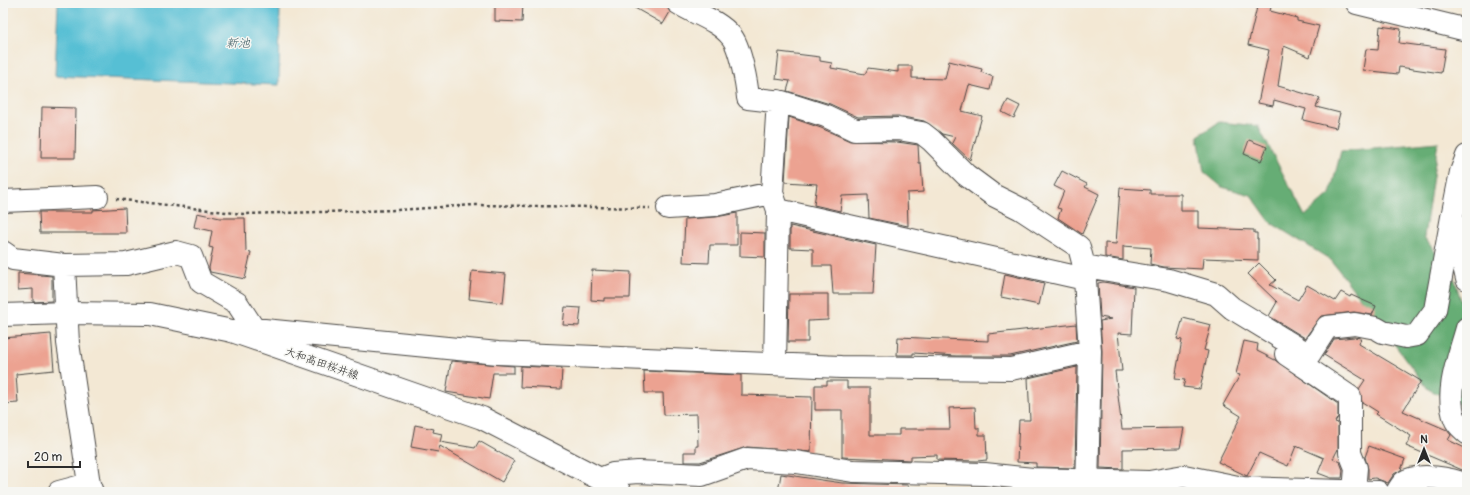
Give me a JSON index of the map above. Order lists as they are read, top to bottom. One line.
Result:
{"streets":{"street":["大和高田桜井線"]},"water":["新池"],"scale_bar":"20 m","north":"top"}
